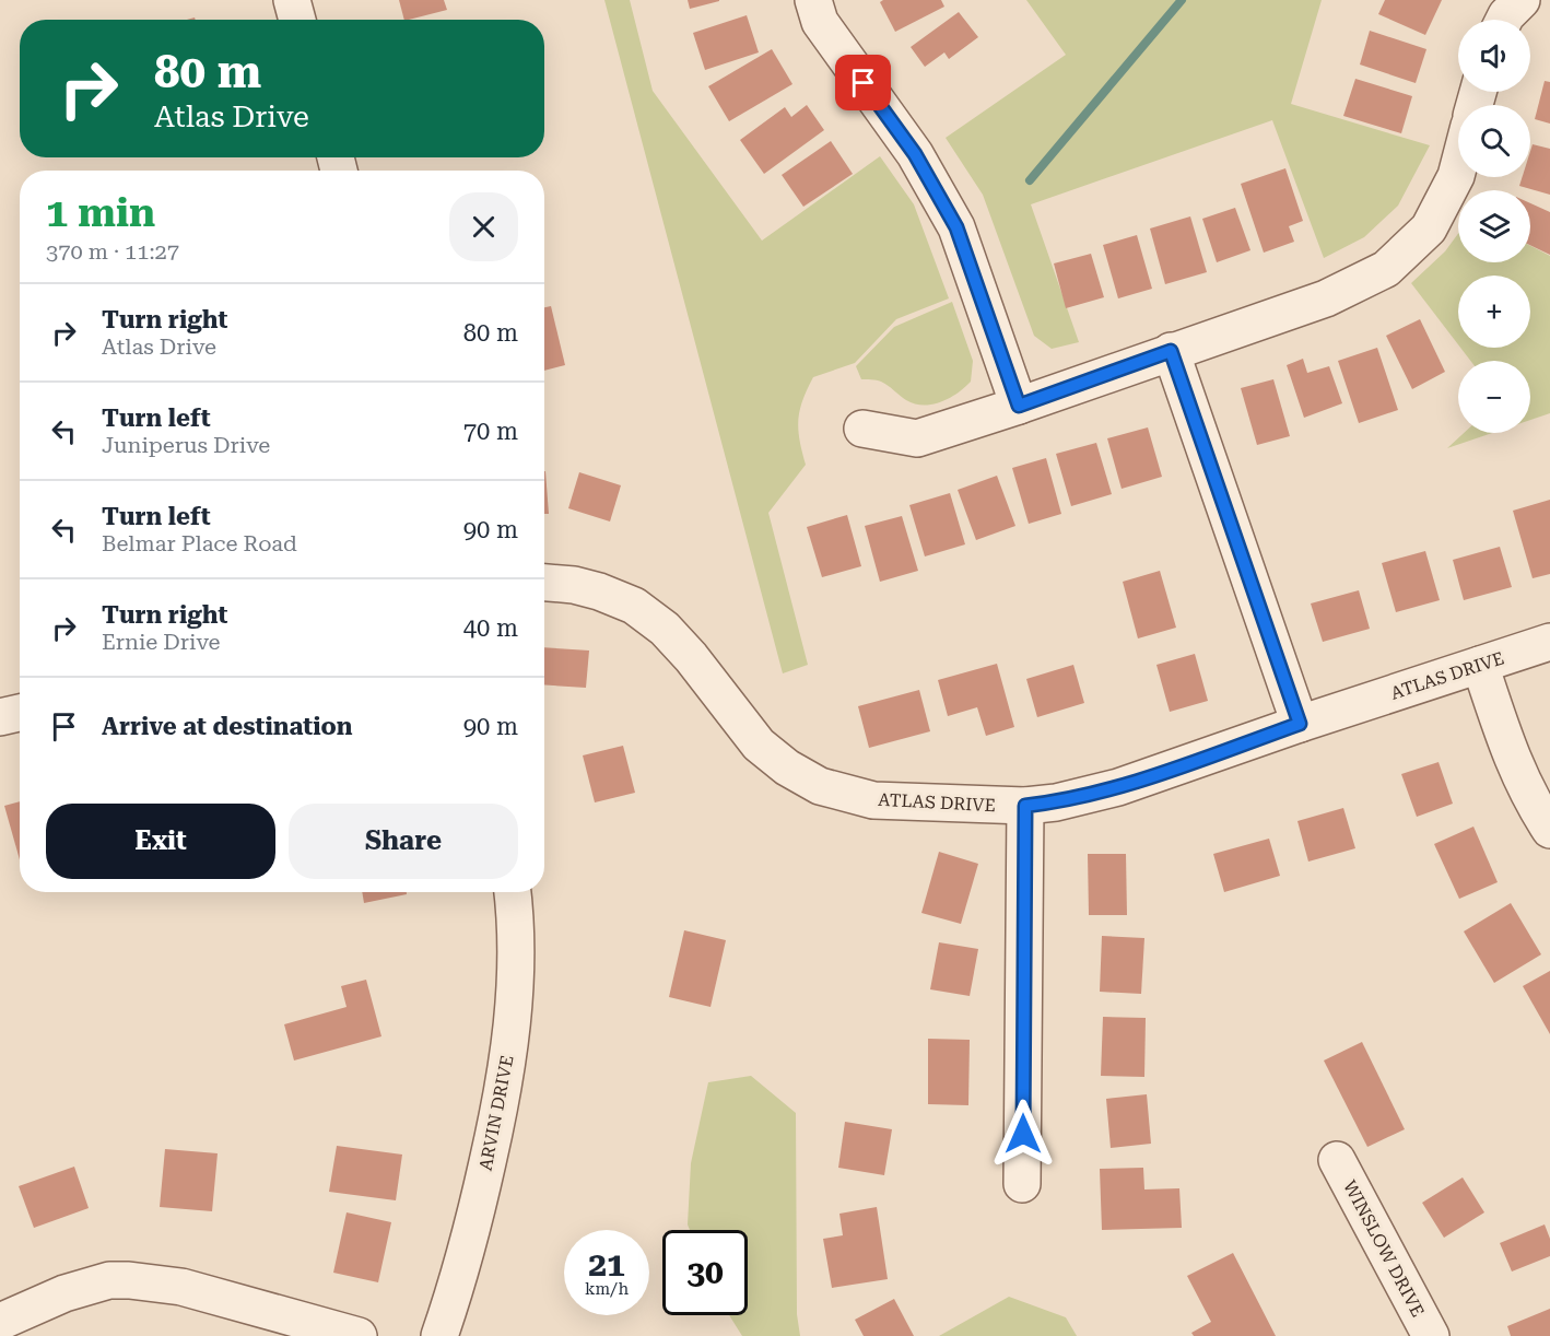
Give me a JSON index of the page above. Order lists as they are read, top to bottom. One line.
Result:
{"streets":{"street":["ATLAS DRIVE","ARVIN DRIVE","WINSLOW DRIVE"]},"page":{"map_buttons":["+","−"],"turn":["80 m","Atlas Drive"],"heading":["1 min","370 m · 11:27"],"list":[{"name":"Turn right","note":"Atlas Drive","value":"80 m"},{"name":"Turn left","note":"Juniperus Drive","value":"70 m"},{"name":"Turn left","note":"Belmar Place Road","value":"90 m"},{"name":"Turn right","note":"Ernie Drive","value":"40 m"},{"name":"Arrive at destination","value":"90 m"}],"buttons":["Exit","Share"],"speed":"21 km/h","limit":"30"}}
